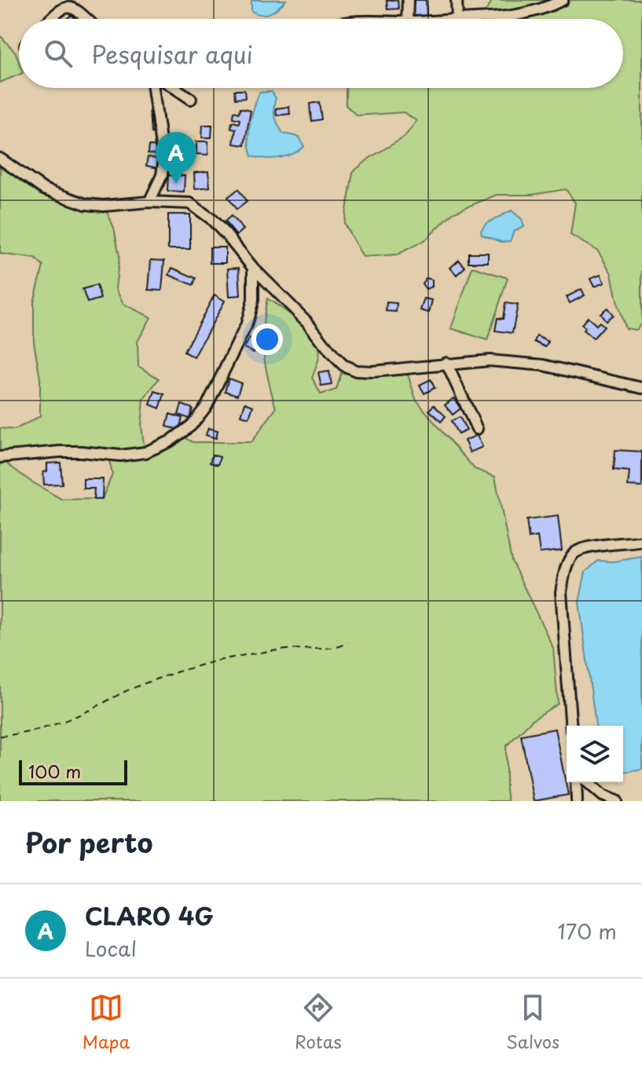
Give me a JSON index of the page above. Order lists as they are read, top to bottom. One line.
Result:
{"scale_bar":"100 m","page":{"search":"Pesquisar aqui","pins":"A","scale":"100 m","heading":"Por perto","list":[{"mark":"A","name":"CLARO 4G","note":"Local","value":"170 m"}],"nav":["Mapa","Rotas","Salvos"]}}
